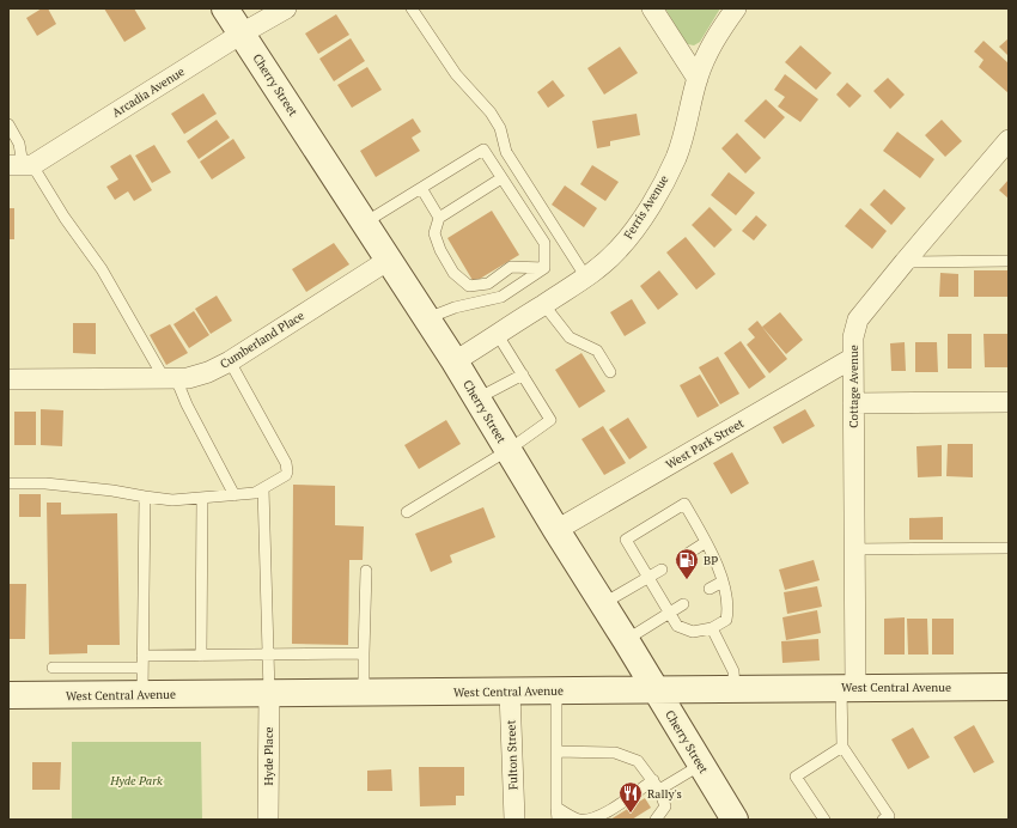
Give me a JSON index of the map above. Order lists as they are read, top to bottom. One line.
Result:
{"streets":{"main road":["Cherry Street","West Central Avenue"],"street":["Arcadia Avenue","Ferris Avenue","Cumberland Place","Cottage Avenue","West Park Street","Fulton Street","Hyde Place"]},"crossings":[["Cherry Street","Arcadia Avenue"],["Cherry Street","Ferris Avenue"],["Cherry Street","Cumberland Place"],["Cherry Street","West Park Street"],["Cherry Street","West Central Avenue"],["Cottage Avenue","West Park Street"],["Cottage Avenue","West Central Avenue"],["West Central Avenue","Fulton Street"],["West Central Avenue","Hyde Place"]],"parks":["Hyde Park"],"places":{"fuel station":["BP"],"restaurant":["Rally's"]}}
